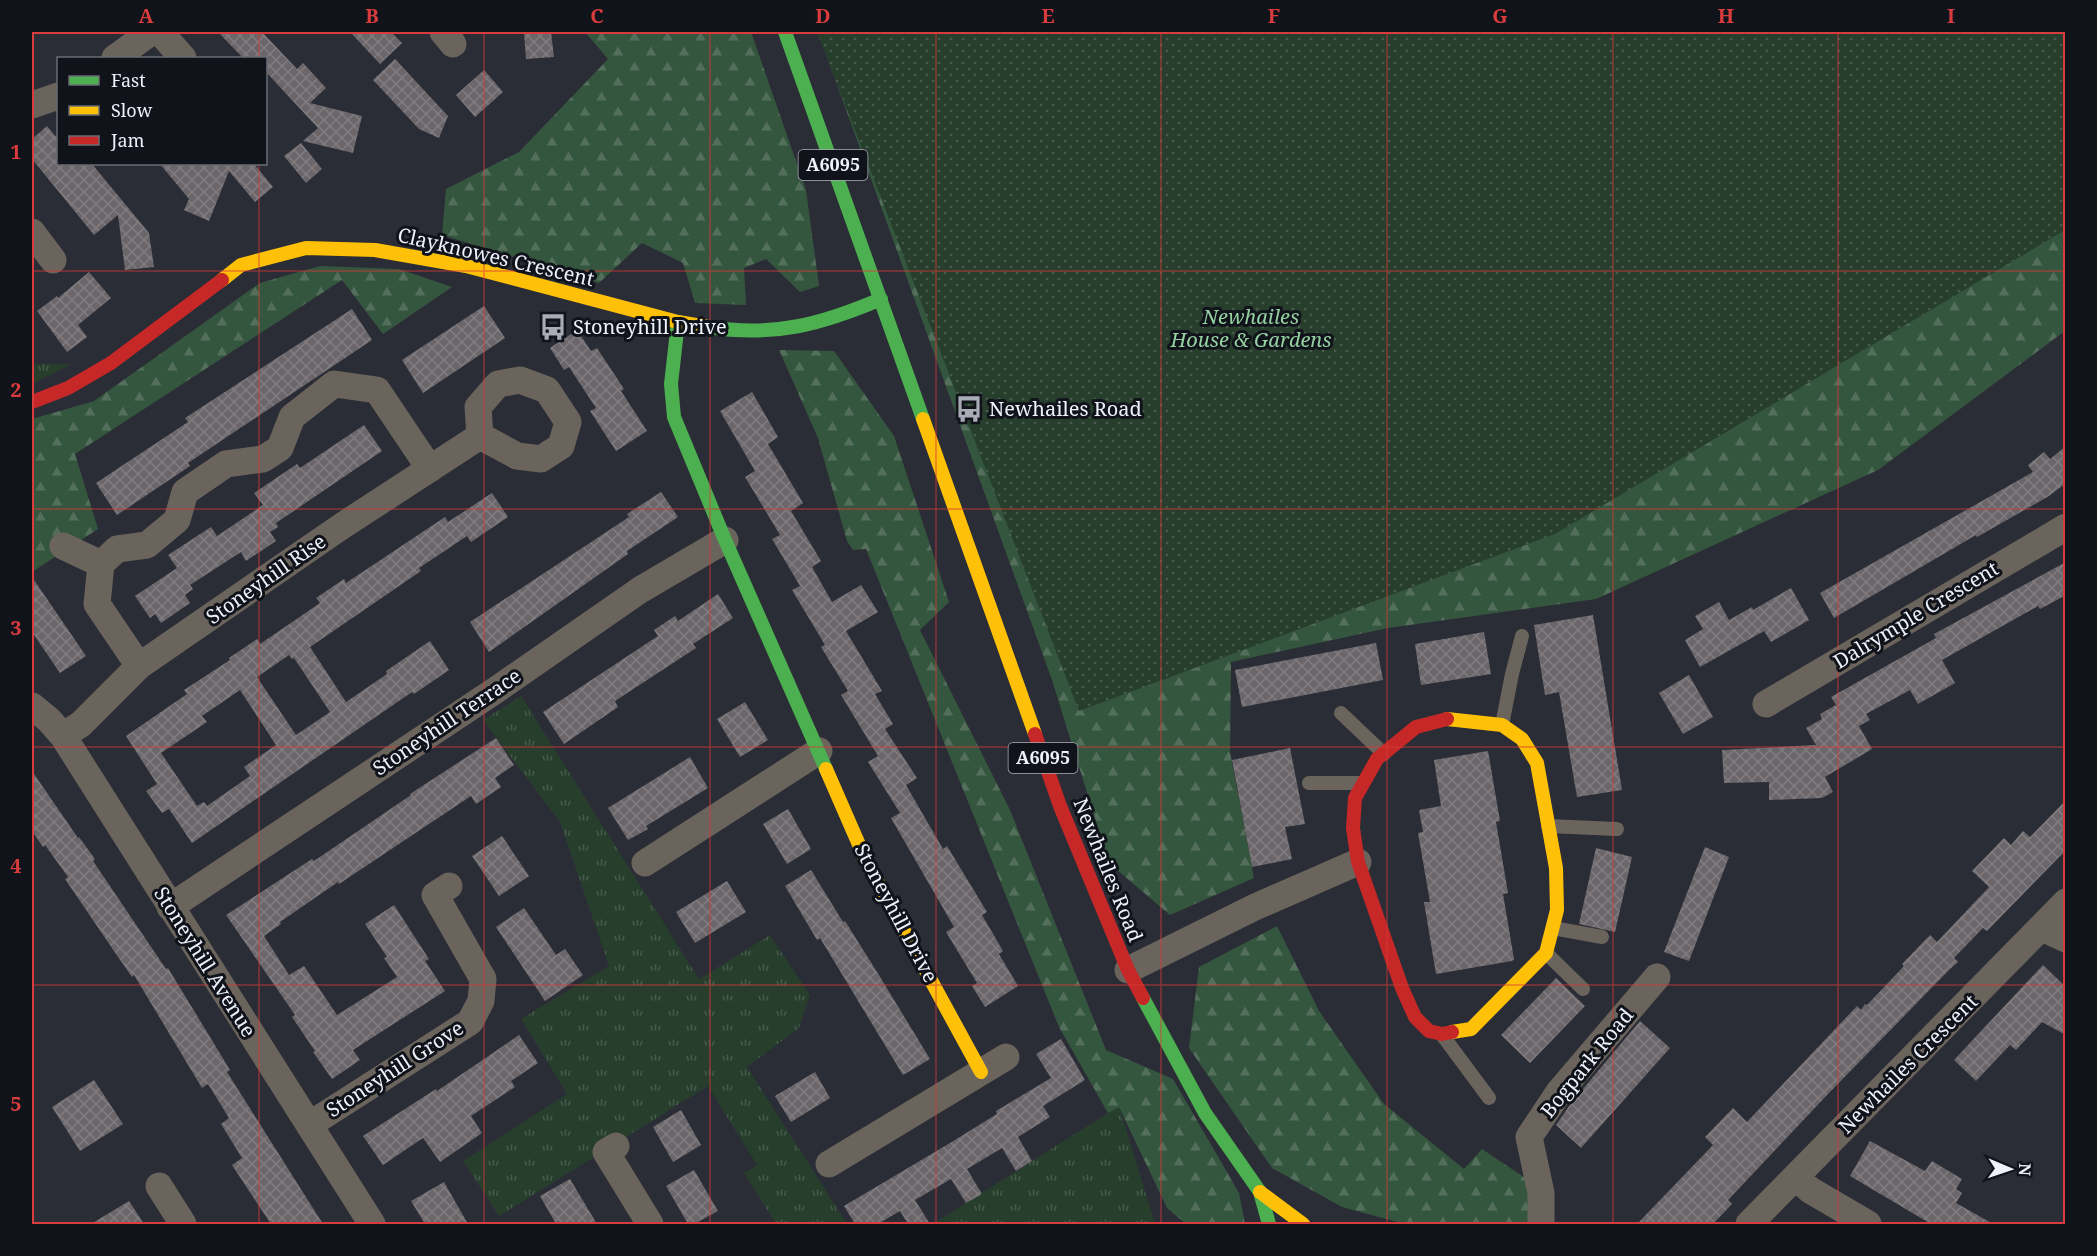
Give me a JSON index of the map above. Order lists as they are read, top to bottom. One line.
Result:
{"streets":{"street":["A6095","Clayknowes Crescent","Stoneyhill Rise","Dalrymple Crescent","Stoneyhill Terrace","Newhailes Road","Stoneyhill Drive","Stoneyhill Avenue","Bogpark Road","Newhailes Crescent","Stoneyhill Grove"]},"crossings":[["Clayknowes Crescent","Newhailes Road"],["Clayknowes Crescent","Stoneyhill Drive"],["Stoneyhill Rise","Stoneyhill Avenue"],["Stoneyhill Terrace","Stoneyhill Drive"],["Stoneyhill Terrace","Stoneyhill Avenue"],["Stoneyhill Avenue","Stoneyhill Grove"]],"parks":["Newhailes House & Gardens"],"places":{"bus stop":["Stoneyhill Drive","Newhailes Road"]},"legend":["Fast","Slow","Jam"],"north":"right","grid":{"columns":["A","B","C","D","E","F","G","H","I"],"rows":["1","2","3","4","5"]}}
